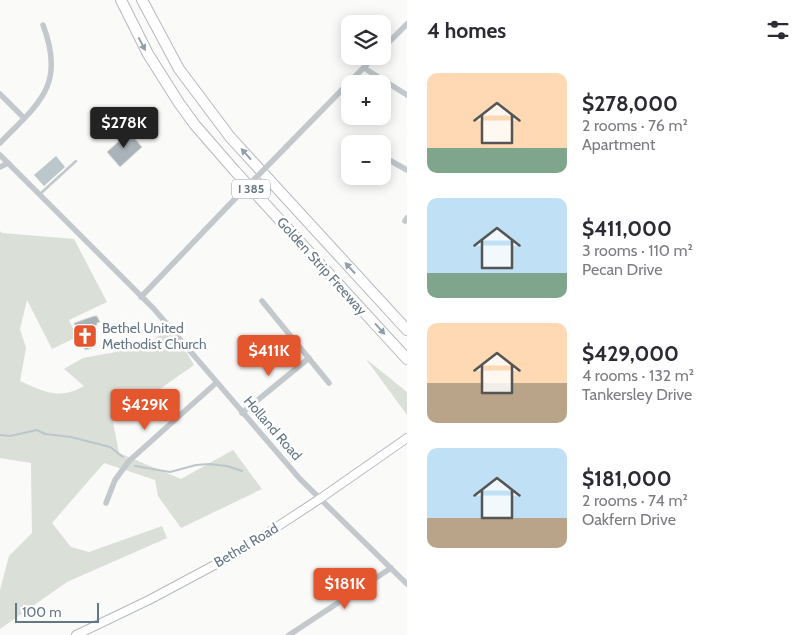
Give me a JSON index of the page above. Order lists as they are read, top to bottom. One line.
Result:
{"streets":{"highway":["I 385","Golden Strip Freeway"],"street":["Holland Road","Bethel Road"]},"crossings":[["Holland Road","Bethel Road"]],"places":{"church":["Bethel United Methodist Church"]},"scale_bar":"100 m","page":{"heading":"4 homes","map_buttons":["+","−"],"list":[{"name":"$278,000","note":"2 rooms · 76 m² · Apartment"},{"name":"$411,000","note":"3 rooms · 110 m² · Pecan Drive"},{"name":"$429,000","note":"4 rooms · 132 m² · Tankersley Drive"},{"name":"$181,000","note":"2 rooms · 74 m² · Oakfern Drive"}],"price":["$278K","$411K","$429K","$181K"],"scale":"100 m"}}
